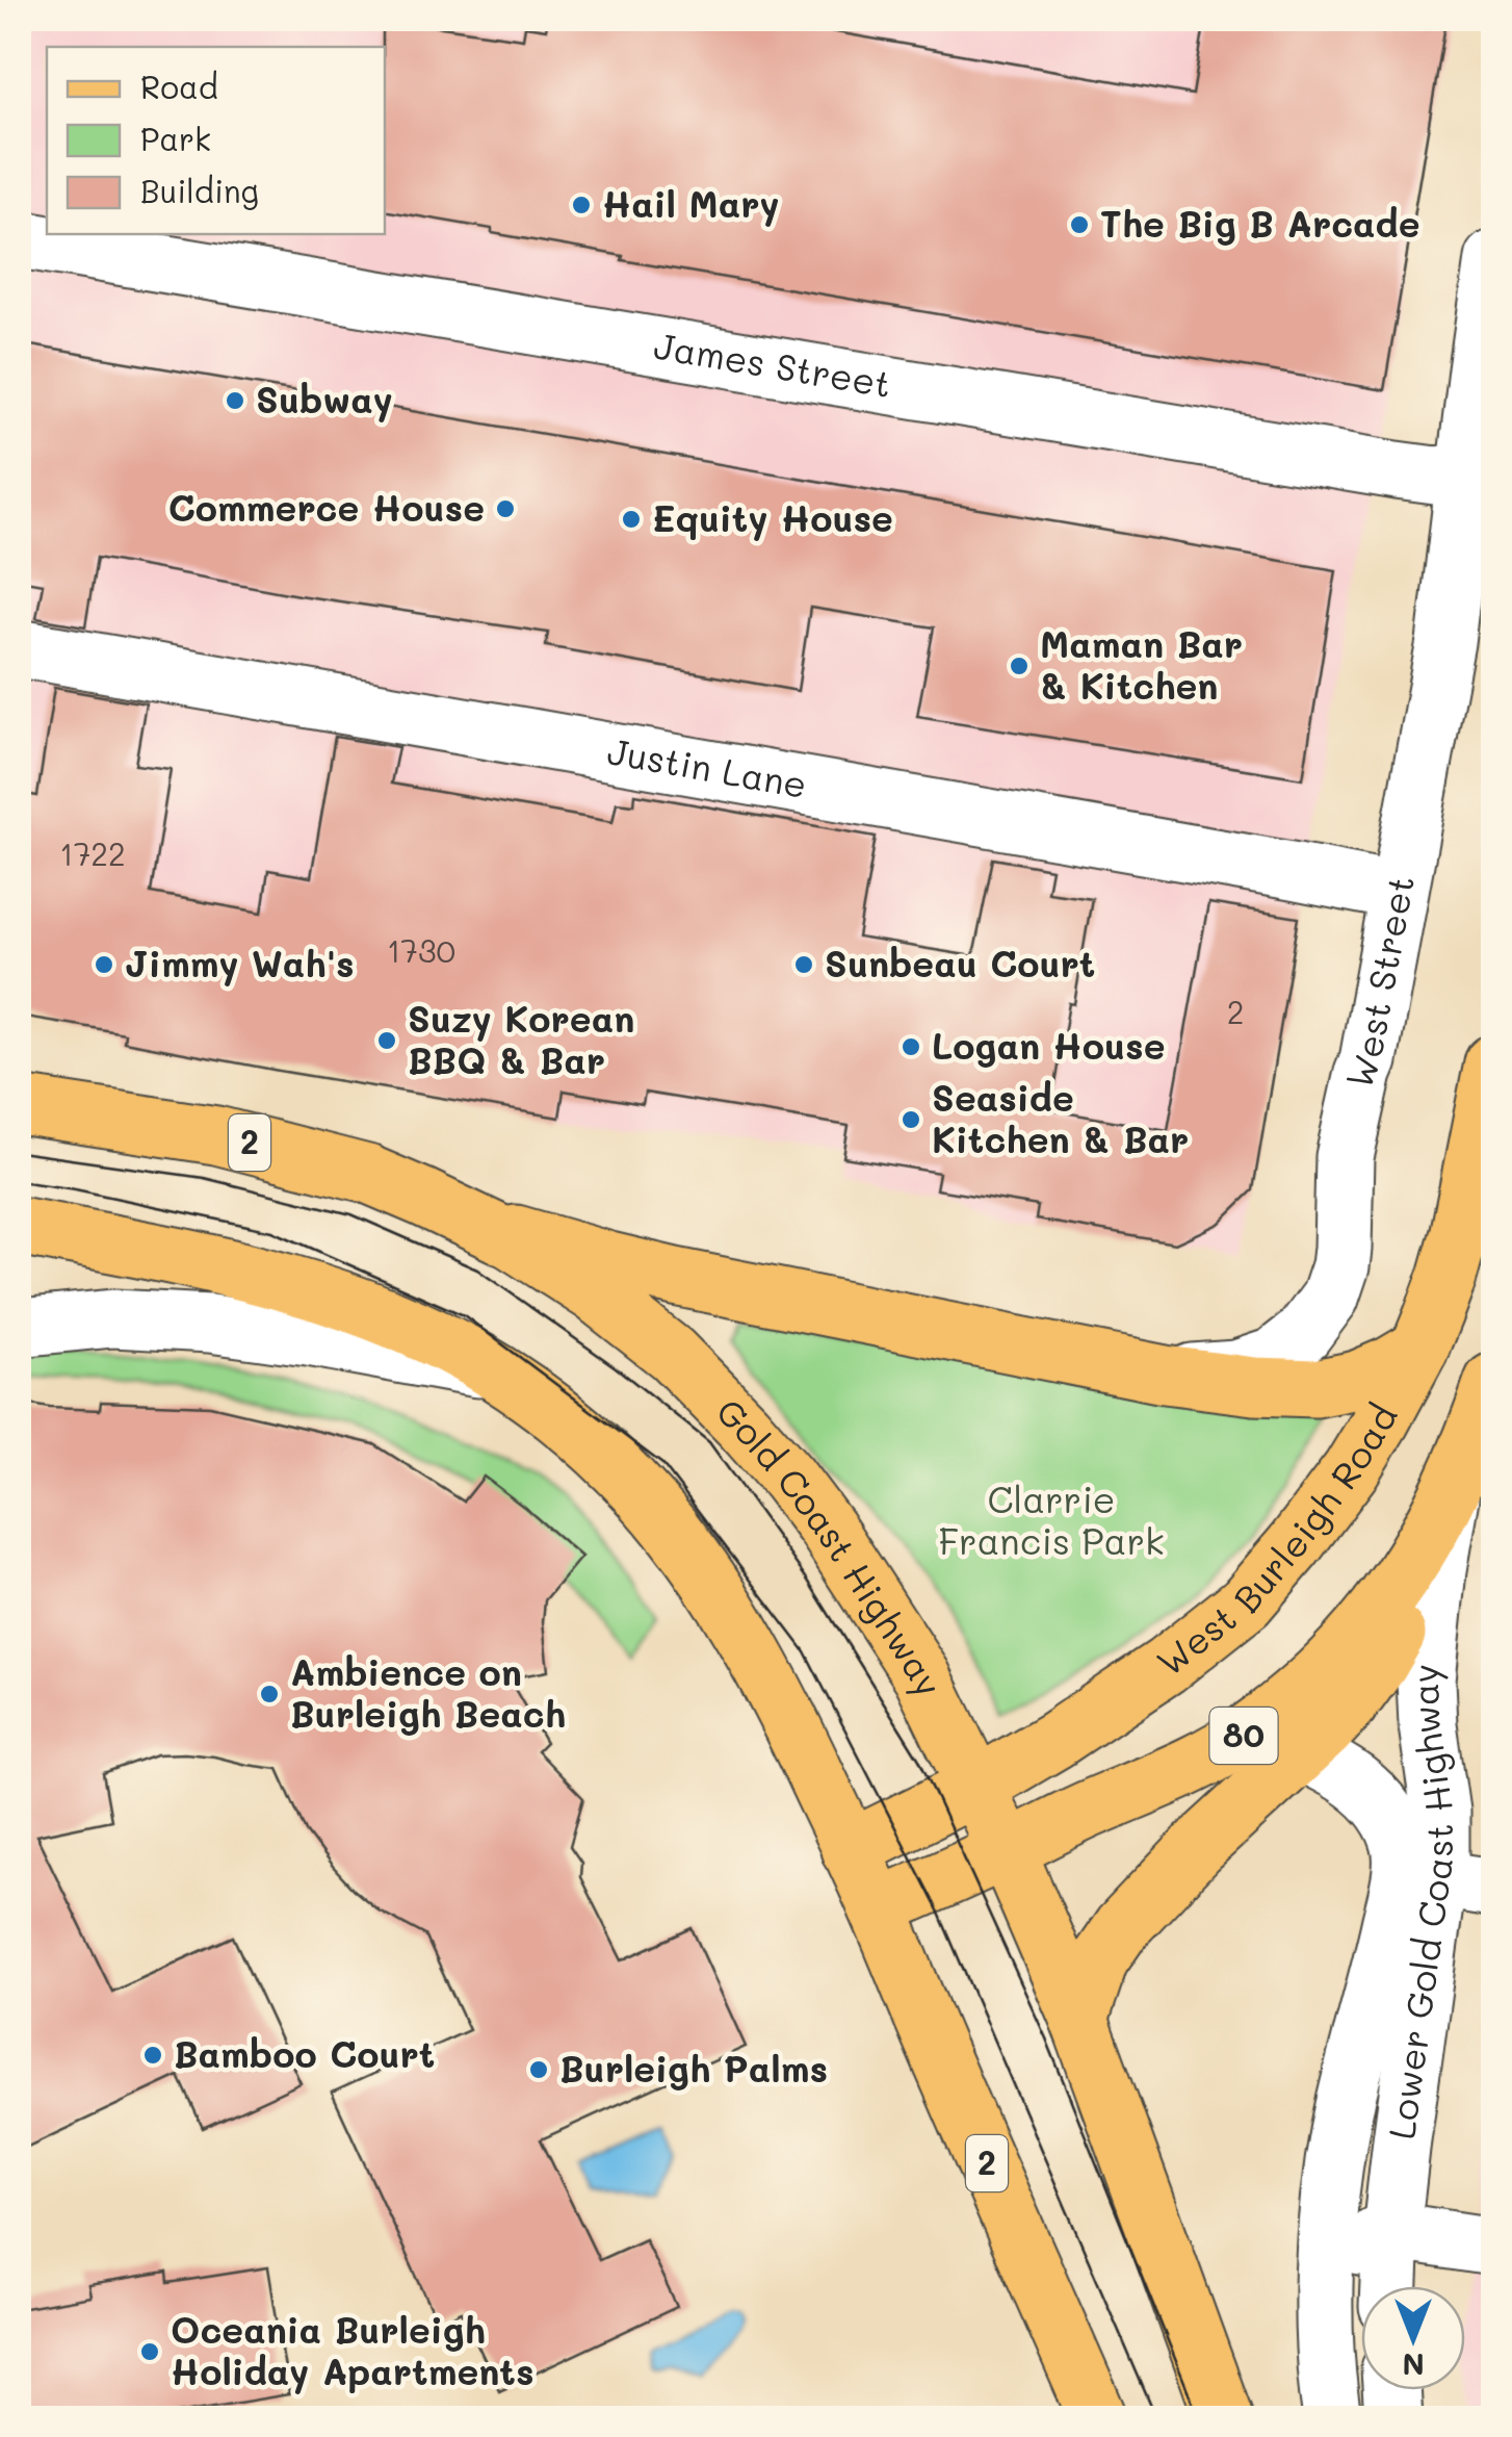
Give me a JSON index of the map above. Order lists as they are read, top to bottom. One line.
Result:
{"streets":{"main road":["2","West Burleigh Road","Gold Coast Highway","80"],"street":["James Street","Justin Lane","West Street","Lower Gold Coast Highway"]},"crossings":[["James Street","West Street"],["Justin Lane","West Street"],["2","West Burleigh Road"],["2","80"],["West Burleigh Road","Gold Coast Highway"],["Gold Coast Highway","80"],["80","Lower Gold Coast Highway"]],"parks":["Clarrie Francis Park"],"places":["Hail Mary","The Big B Arcade","Subway","Commerce House","Equity House","Maman Bar & Kitchen","Jimmy Wah's","Sunbeau Court","Suzy Korean BBQ & Bar","Logan House","Seaside Kitchen & Bar","Ambience on Burleigh Beach","Bamboo Court","Burleigh Palms","Oceania Burleigh Holiday Apartments"],"house_numbers":["1722","1730","2"],"legend":["Road","Park","Building"],"north":"bottom"}
